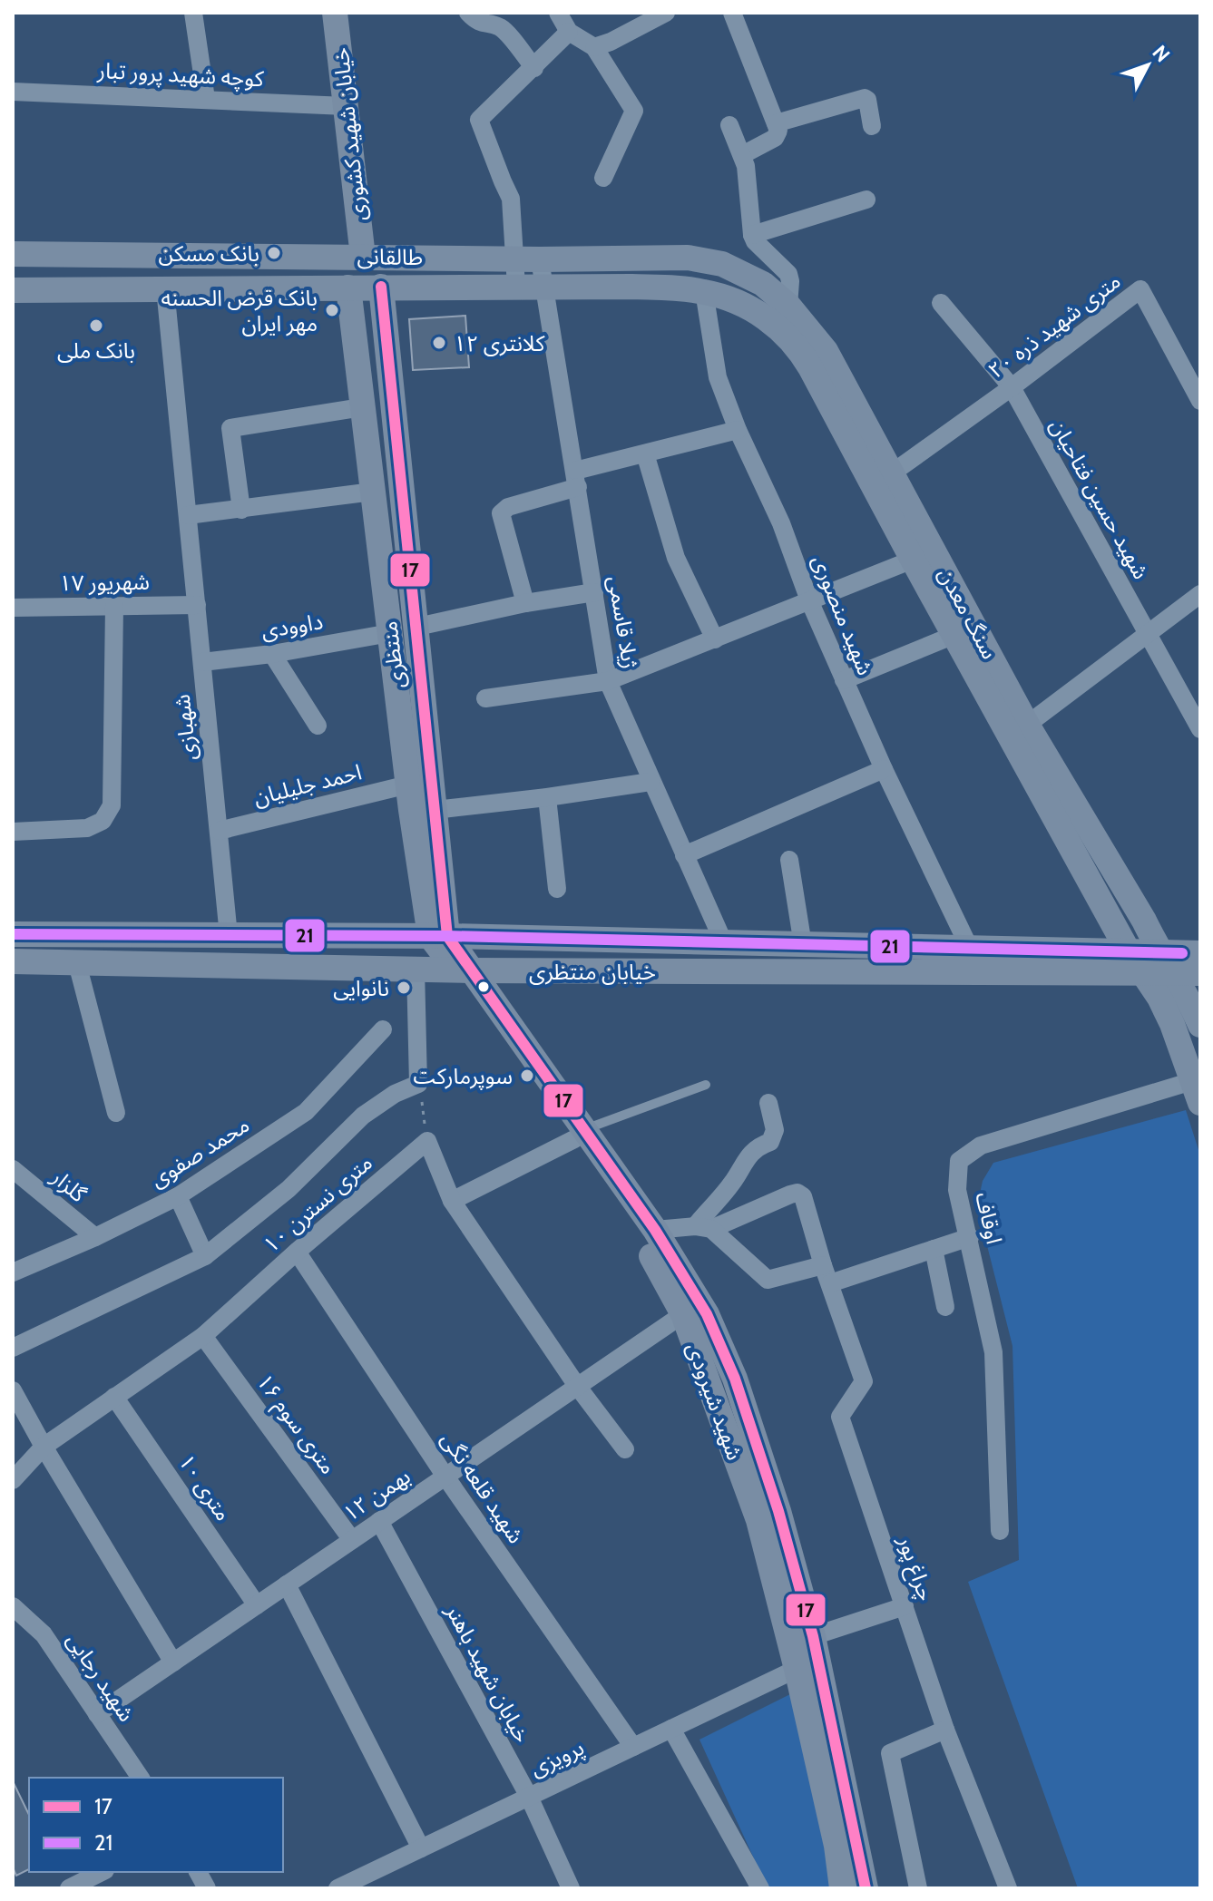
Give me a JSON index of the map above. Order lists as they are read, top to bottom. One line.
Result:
{"streets":{"main road":["خیابان شهید کشوری","طالقانی","سنگ معدن","منتظری","خیابان منتظری","شهید شیرودی"],"street":["کوچه شهید پرور تبار","۲۰ متری شهید ذره","شهید حسین فتاحیان","۱۷ شهریور","شهید منصوری","ژیلا قاسمی","داوودی","شهبازی","احمد جلیلیان","محمد صفوی","گلزار","۱۰ متری نسترن","اوقاف","۱۶ متری سوم","۱۰ متری","شهید قلعه نگی","۱۲ بهمن","چراغ پور","خیابان شهید باهنر","شهید رجایی","پرویزی"]},"crossings":[["کوچه شهید پرور تبار","خیابان شهید کشوری"],["خیابان شهید کشوری","طالقانی"],["طالقانی","سنگ معدن"],["طالقانی","شهید منصوری"],["طالقانی","ژیلا قاسمی"],["طالقانی","منتظری"],["طالقانی","شهبازی"],["۲۰ متری شهید ذره","شهید حسین فتاحیان"],["۲۰ متری شهید ذره","سنگ معدن"],["۱۷ شهریور","شهبازی"],["سنگ معدن","خیابان منتظری"],["سنگ معدن","اوقاف"],["شهید منصوری","خیابان منتظری"],["ژیلا قاسمی","خیابان منتظری"],["داوودی","منتظری"],["داوودی","شهبازی"],["منتظری","احمد جلیلیان"],["منتظری","خیابان منتظری"],["منتظری","شهید شیرودی"],["شهبازی","احمد جلیلیان"],["شهبازی","خیابان منتظری"],["خیابان منتظری","شهید شیرودی"],["محمد صفوی","گلزار"],["۱۰ متری نسترن","۱۶ متری سوم"],["۱۰ متری نسترن","۱۰ متری"],["۱۰ متری نسترن","شهید قلعه نگی"],["شهید شیرودی","۱۲ بهمن"],["شهید شیرودی","پرویزی"],["۱۶ متری سوم","۱۲ بهمن"],["۱۰ متری","۱۲ بهمن"],["شهید قلعه نگی","۱۲ بهمن"],["شهید قلعه نگی","پرویزی"],["۱۲ بهمن","خیابان شهید باهنر"],["۱۲ بهمن","شهید رجایی"],["خیابان شهید باهنر","پرویزی"]],"places":["بانک مسکن","بانک قرض الحسنه مهر ایران","بانک ملی","کلانتری ۱۲","نانوایی","سوپرمارکت"],"lines":["transit line 17","transit line 21"],"legend":["17","21"],"north":"top right"}
